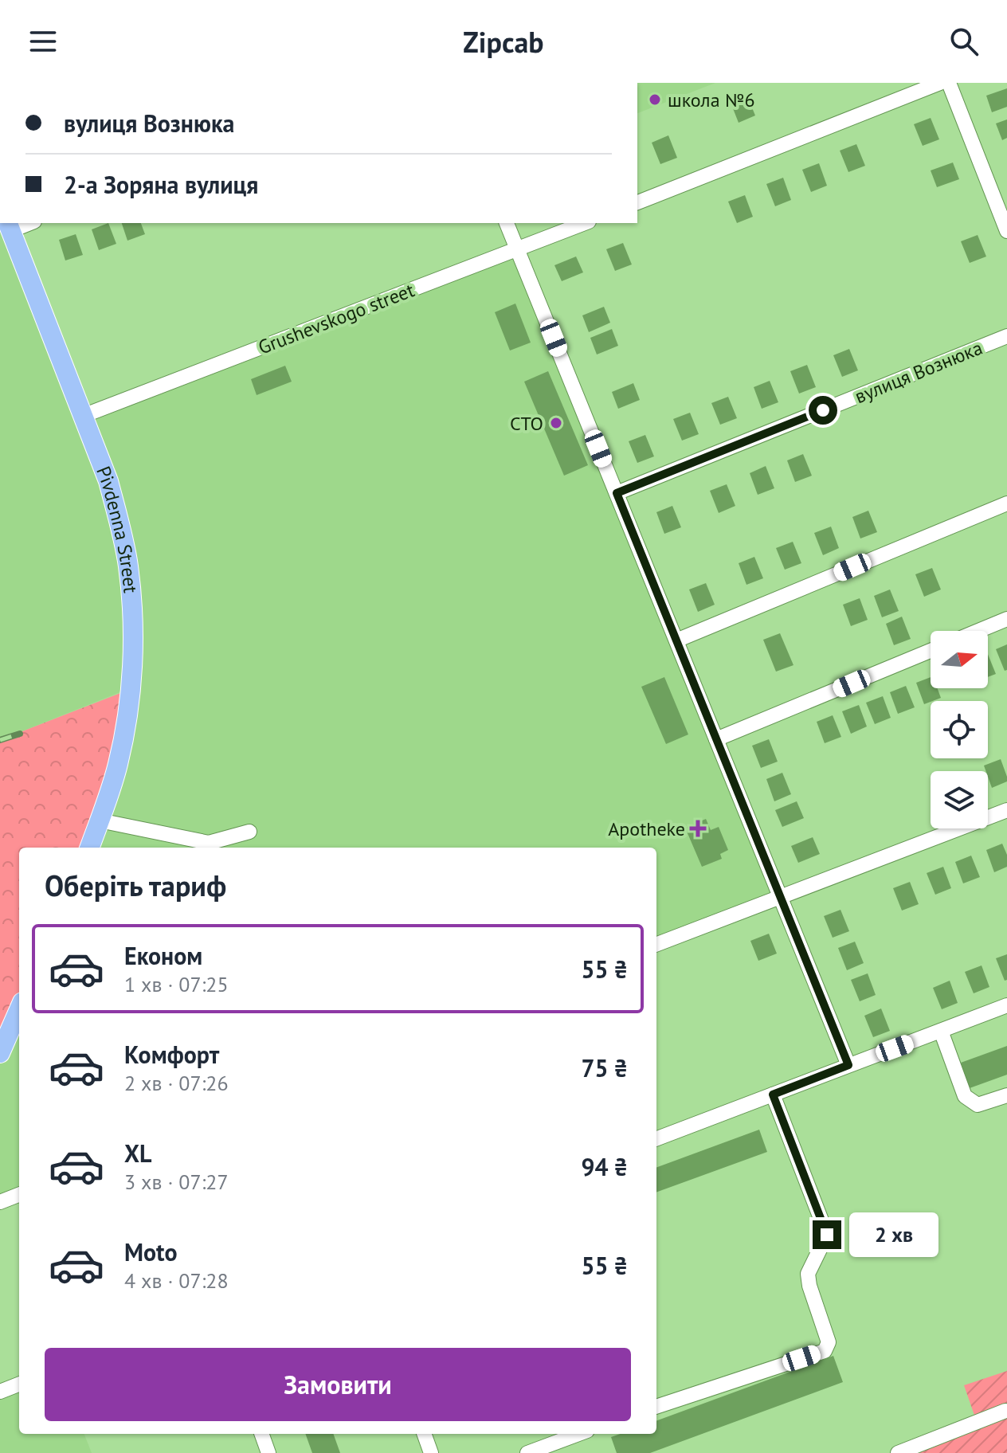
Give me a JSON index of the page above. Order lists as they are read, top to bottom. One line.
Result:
{"streets":{"main road":["Pivdenna Street"],"street":["Grushevskogo street","вулиця Вознюка"]},"crossings":[["Grushevskogo street","Pivdenna Street"]],"places":{"other":["школа №6","СТО"],"health":["Apotheke"]},"north":"right","page":{"header":"Zipcab","banner":["вулиця Вознюка","2-а Зоряна вулиця"],"heading":"Оберіть тариф","list":[{"name":"Економ","note":"1 хв · 07:25","value":"55 ₴"},{"name":"Комфорт","note":"2 хв · 07:26","value":"75 ₴"},{"name":"XL","note":"3 хв · 07:27","value":"94 ₴"},{"name":"Moto","note":"4 хв · 07:28","value":"55 ₴"}],"bubble":"2 хв","buttons":"Замовити"}}
